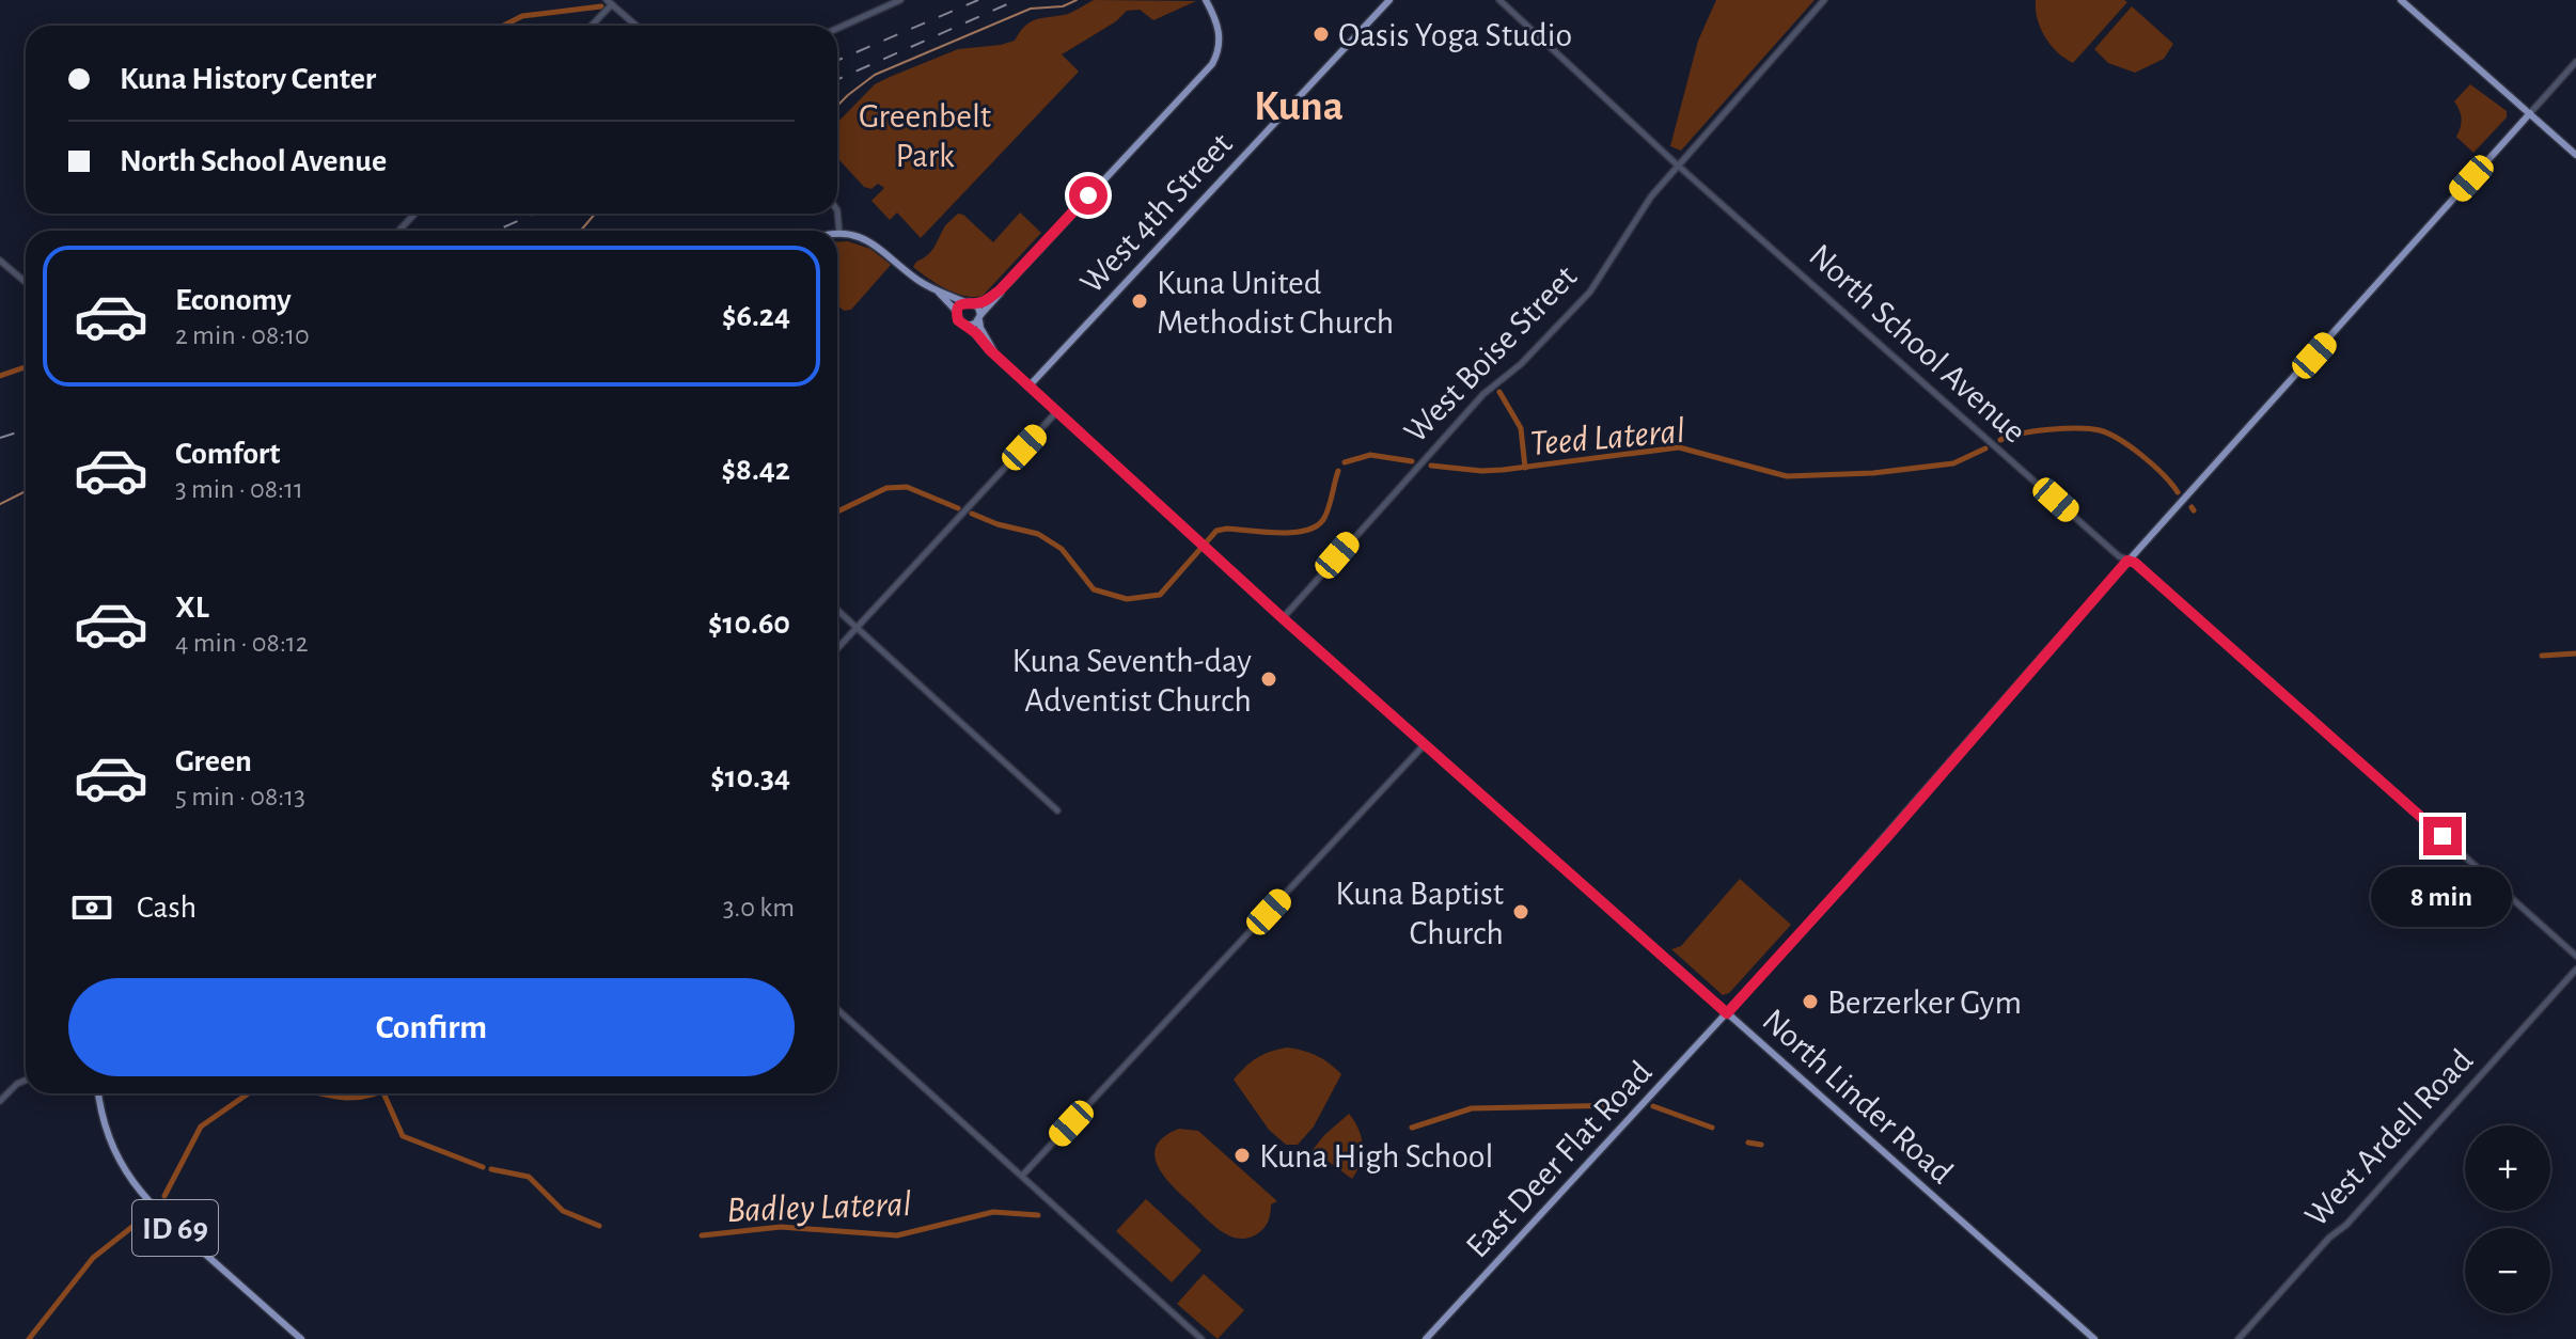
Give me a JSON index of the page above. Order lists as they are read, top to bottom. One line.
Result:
{"streets":{"main road":["West 4th Street","North Linder Road","East Deer Flat Road","ID 69"],"street":["North School Avenue","West Boise Street","West Ardell Road"]},"crossings":[["West 4th Street","North Linder Road"],["North School Avenue","West Boise Street"],["North School Avenue","East Deer Flat Road"],["West Boise Street","North Linder Road"],["North Linder Road","East Deer Flat Road"]],"districts":["Kuna"],"water":["Teed Lateral","Badley Lateral"],"parks":["Greenbelt Park"],"places":["Oasis Yoga Studio","Kuna United Methodist Church","Kuna Seventh-day Adventist Church","Kuna Baptist Church","Berzerker Gym","Kuna High School"],"page":{"banner":["Kuna History Center","North School Avenue"],"list":[{"name":"Economy","note":"2 min · 08:10","value":"$6.24"},{"name":"Comfort","note":"3 min · 08:11","value":"$8.42"},{"name":"XL","note":"4 min · 08:12","value":"$10.60"},{"name":"Green","note":"5 min · 08:13","value":"$10.34"}],"pay":["Cash","3.0 km"],"bubble":"8 min","buttons":"Confirm","map_buttons":["+","−"]}}
